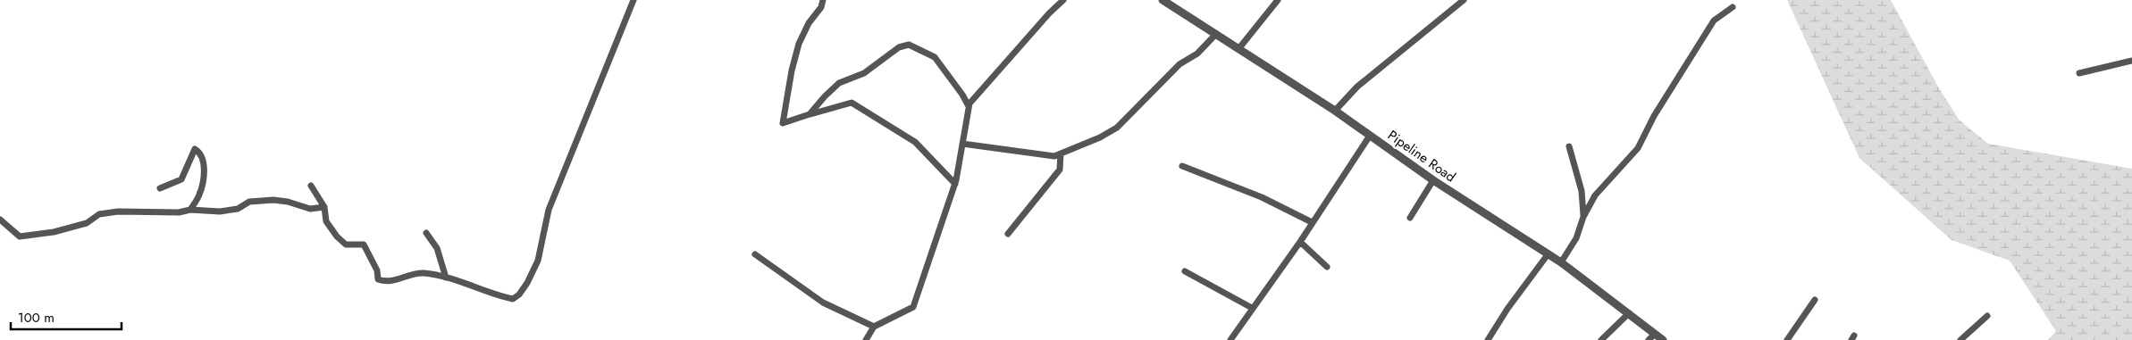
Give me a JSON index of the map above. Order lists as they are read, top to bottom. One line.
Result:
{"streets":{"street":["Pipeline Road"]},"scale_bar":"100 m"}
